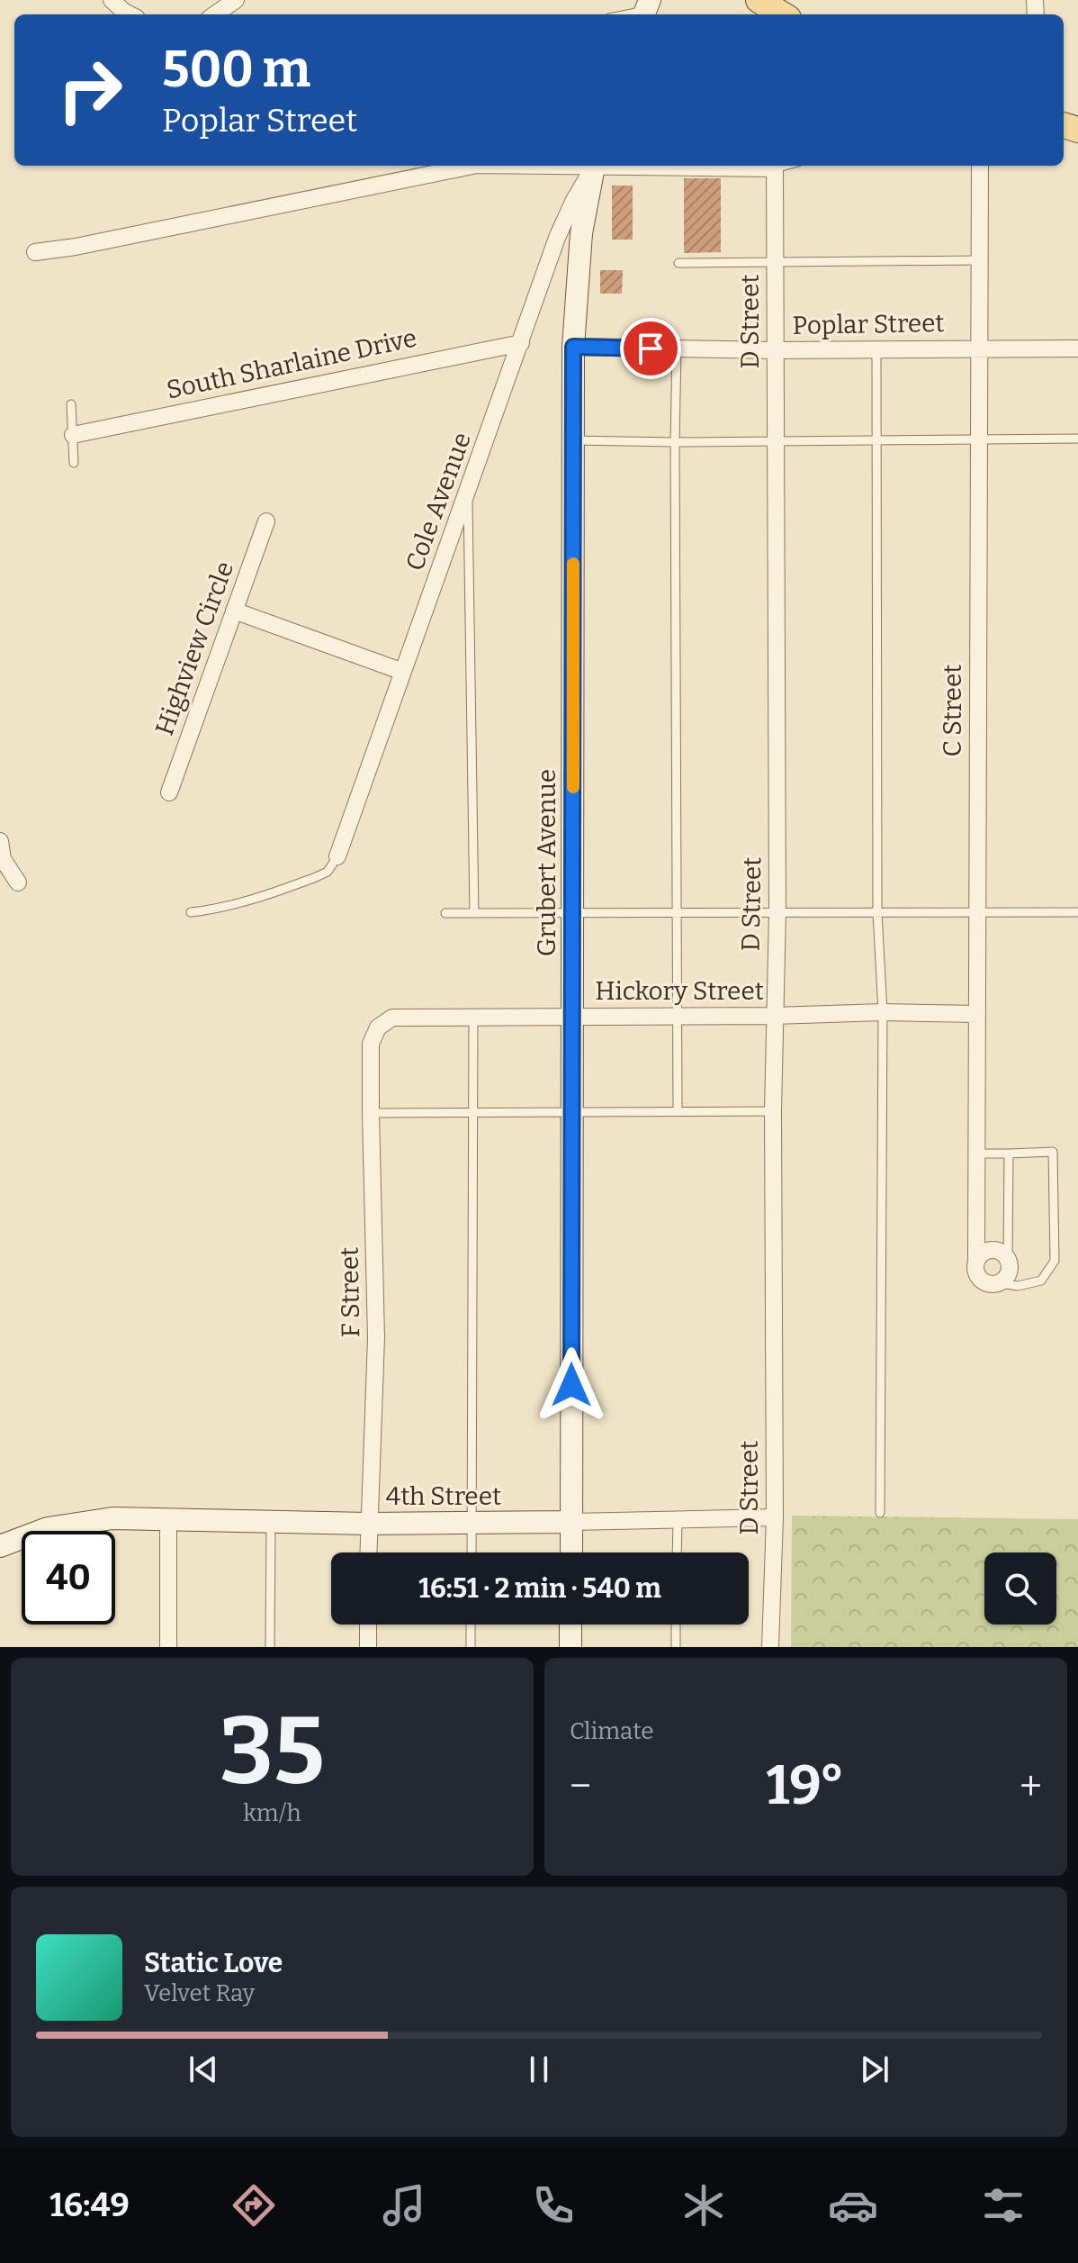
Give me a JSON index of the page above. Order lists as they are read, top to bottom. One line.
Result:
{"streets":{"street":["D Street","Poplar Street","South Sharlaine Drive","Cole Avenue","Highview Circle","C Street","Grubert Avenue","Hickory Street","F Street","4th Street"]},"crossings":[["D Street","Poplar Street"],["D Street","Hickory Street"],["D Street","4th Street"],["Poplar Street","C Street"],["Poplar Street","Grubert Avenue"],["South Sharlaine Drive","Cole Avenue"],["C Street","Hickory Street"],["Grubert Avenue","Hickory Street"],["Grubert Avenue","4th Street"],["Hickory Street","F Street"],["F Street","4th Street"]],"page":{"turn":["500 m","Poplar Street"],"limit":"40","trip":"16:51 · 2 min · 540 m","tile":[["35","km/h"],"Climate"],"heat":["−","19°","+"],"song":["Static Love","Velvet Ray"],"tabs":"16:49"}}
